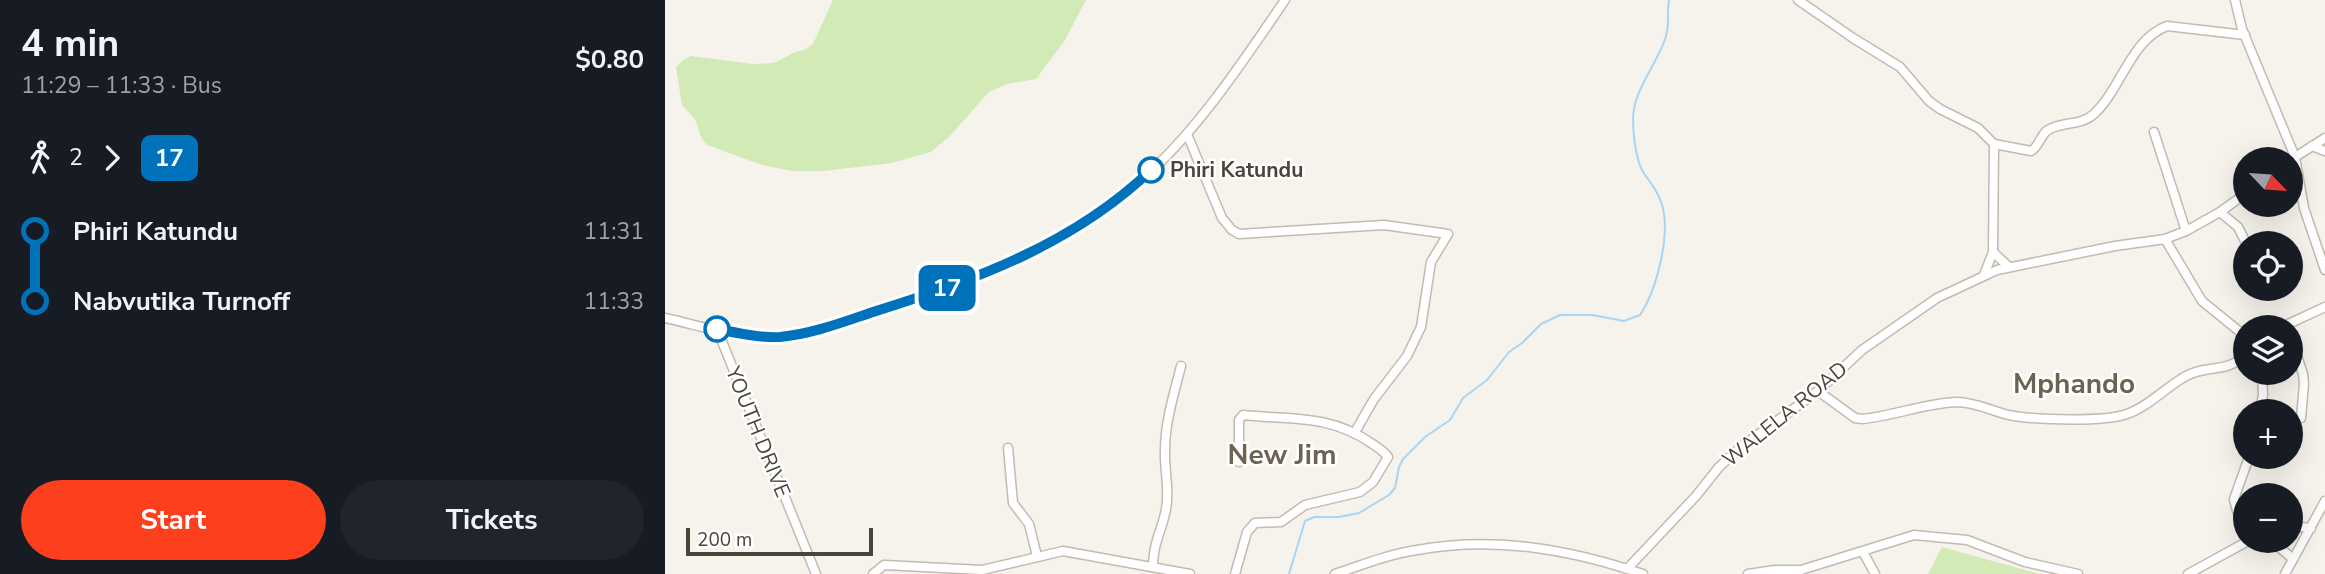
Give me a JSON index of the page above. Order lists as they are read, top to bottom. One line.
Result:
{"streets":{"street":["WALELA ROAD","YOUTH DRIVE"]},"districts":["Mphando","New Jim"],"places":["Phiri Katundu"],"lines":["bus line 17"],"scale_bar":"200 m","north":"bottom right","page":{"heading":["4 min","11:29 – 11:33 · Bus","$0.80"],"on_map":"17","legs":["2","17"],"map_buttons":["+","−"],"list":[{"name":"Phiri Katundu","value":"11:31"},{"name":"Nabvutika Turnoff","value":"11:33"}],"buttons":["Start","Tickets"],"scale":"200 m"}}
